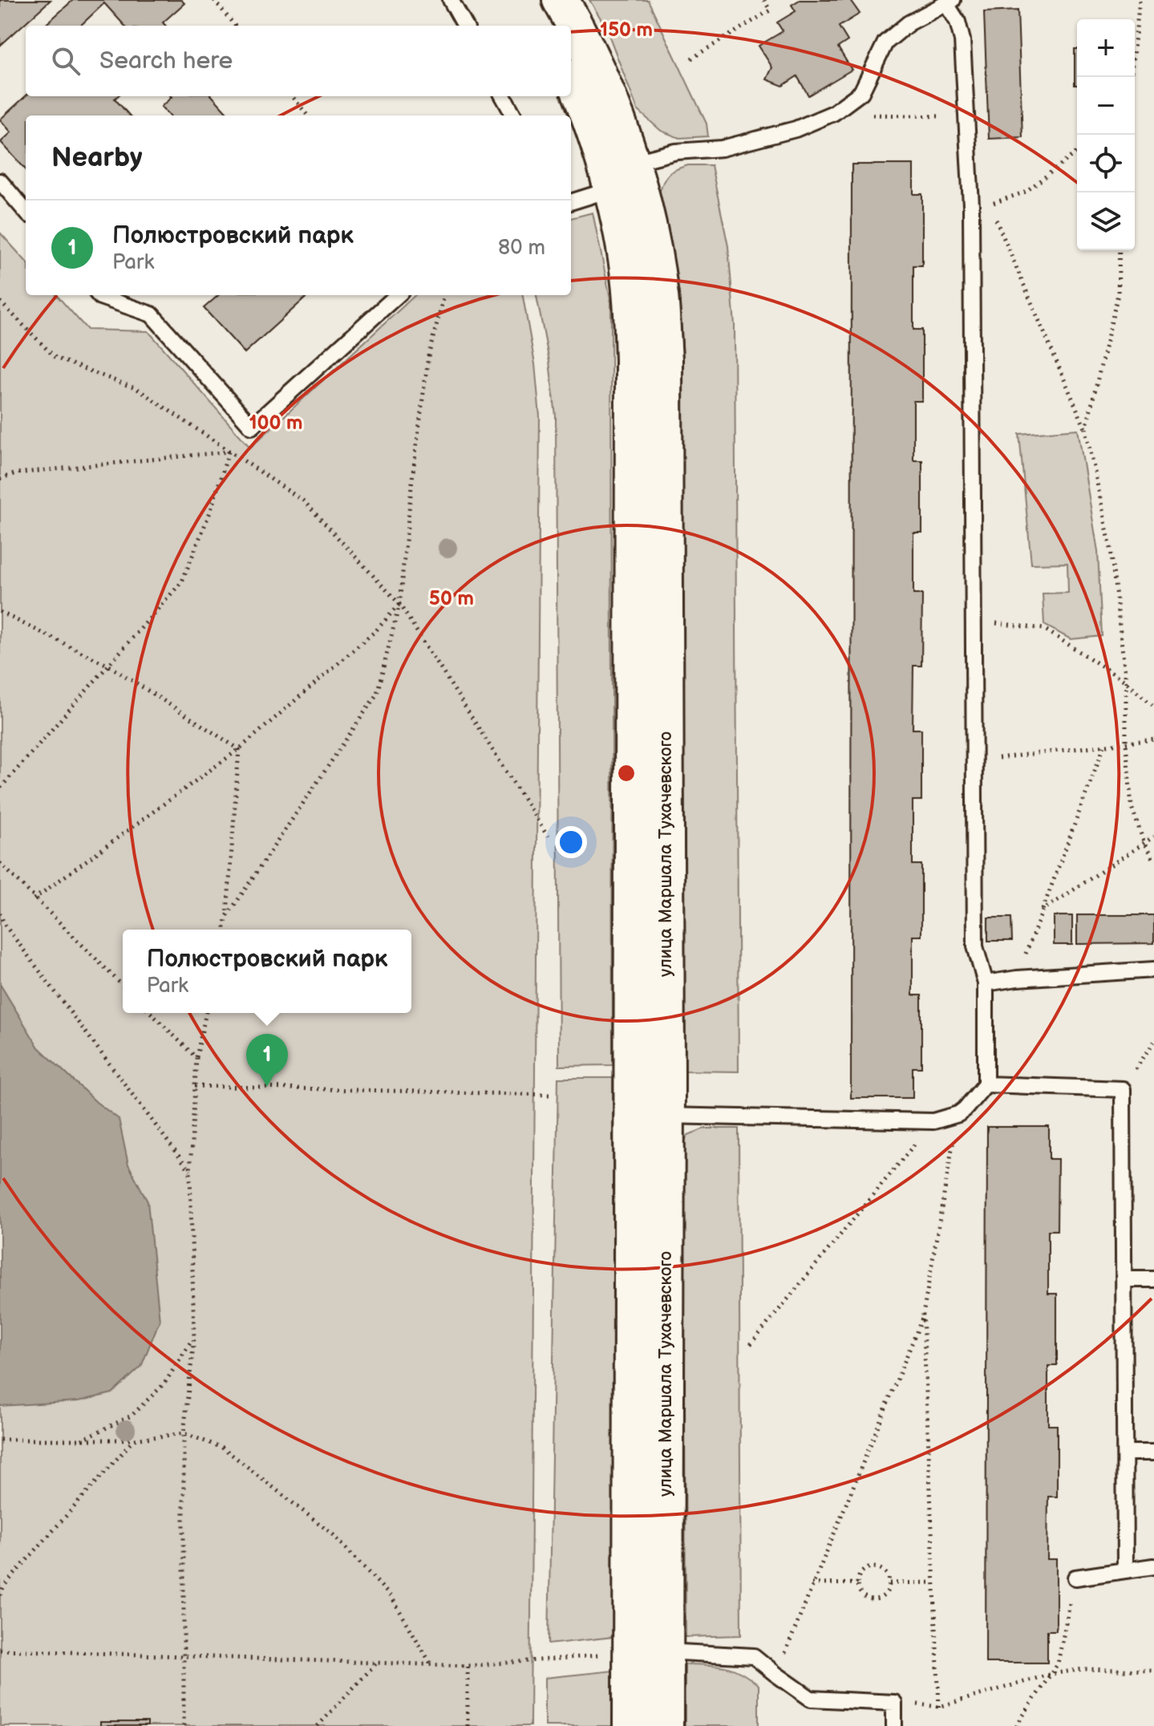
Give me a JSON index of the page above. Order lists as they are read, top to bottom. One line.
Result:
{"streets":{"street":["улица Маршала Тухачевского"]},"page":{"map_buttons":["+","−"],"search":"Search here","heading":"Nearby","list":[{"mark":"1","name":"Полюстровский парк","note":"Park","value":"80 m"}],"popup":["Полюстровский парк","Park"],"pins":"1"},"rings":["150 m","100 m","50 m"]}
